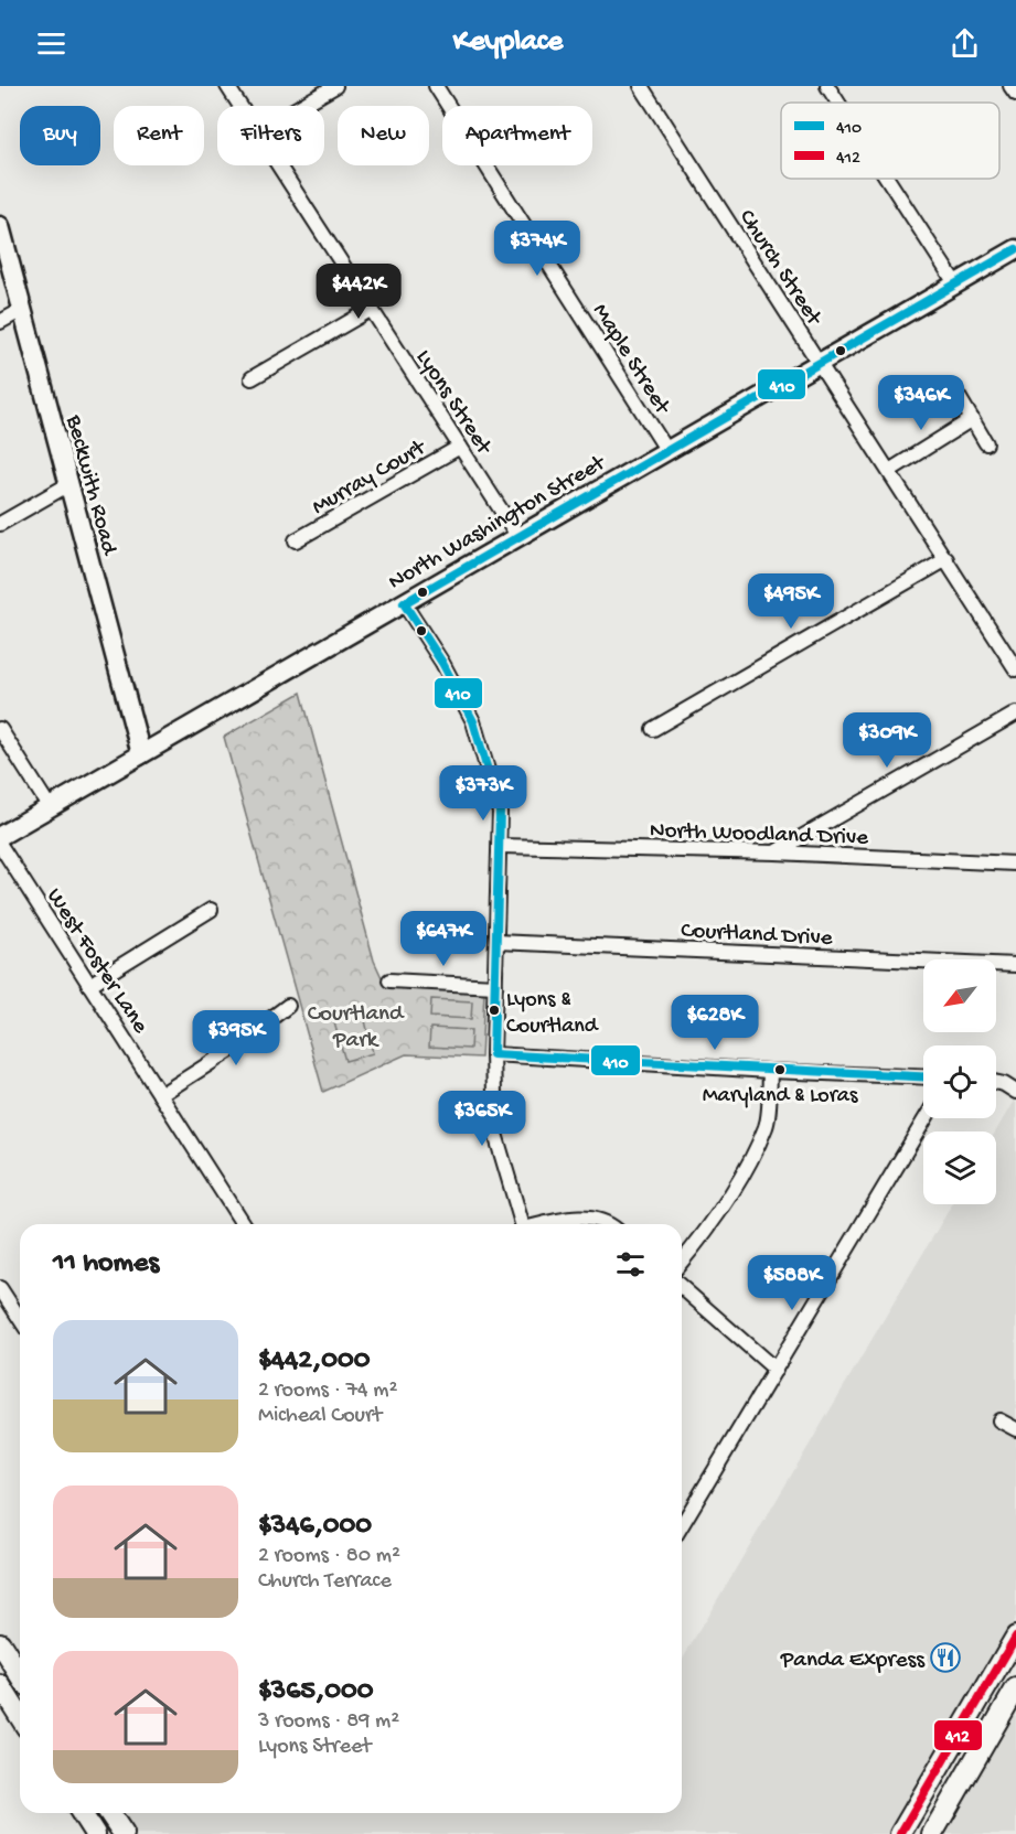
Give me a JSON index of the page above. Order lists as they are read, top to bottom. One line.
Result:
{"streets":{"street":["Church Street","Maple Street","Lyons Street","Murray Court","Beckwith Road","North Washington Street","North Woodland Drive","Courtland Drive","West Foster Lane"]},"crossings":[["Church Street","North Washington Street"],["Maple Street","North Washington Street"],["Lyons Street","Murray Court"],["Lyons Street","North Washington Street"],["Beckwith Road","North Washington Street"]],"parks":["Courtland Park"],"places":{"other":["Lyons & Courtland","Maryland & Loras"],"restaurant":["Panda Express"]},"lines":["transit line 410","transit line 412"],"legend":["410","412"],"north":"bottom left","page":{"header":"Keyplace","chip":["Buy","Rent","Filters","New","Apartment"],"price":["$374K","$442K","$346K","$495K","$309K","$373K","$647K","$628K","$395K","$365K","$588K"],"heading":"11 homes","list":[{"name":"$442,000","note":"2 rooms · 74 m² · Micheal Court"},{"name":"$346,000","note":"2 rooms · 80 m² · Church Terrace"},{"name":"$365,000","note":"3 rooms · 89 m² · Lyons Street"}]}}
